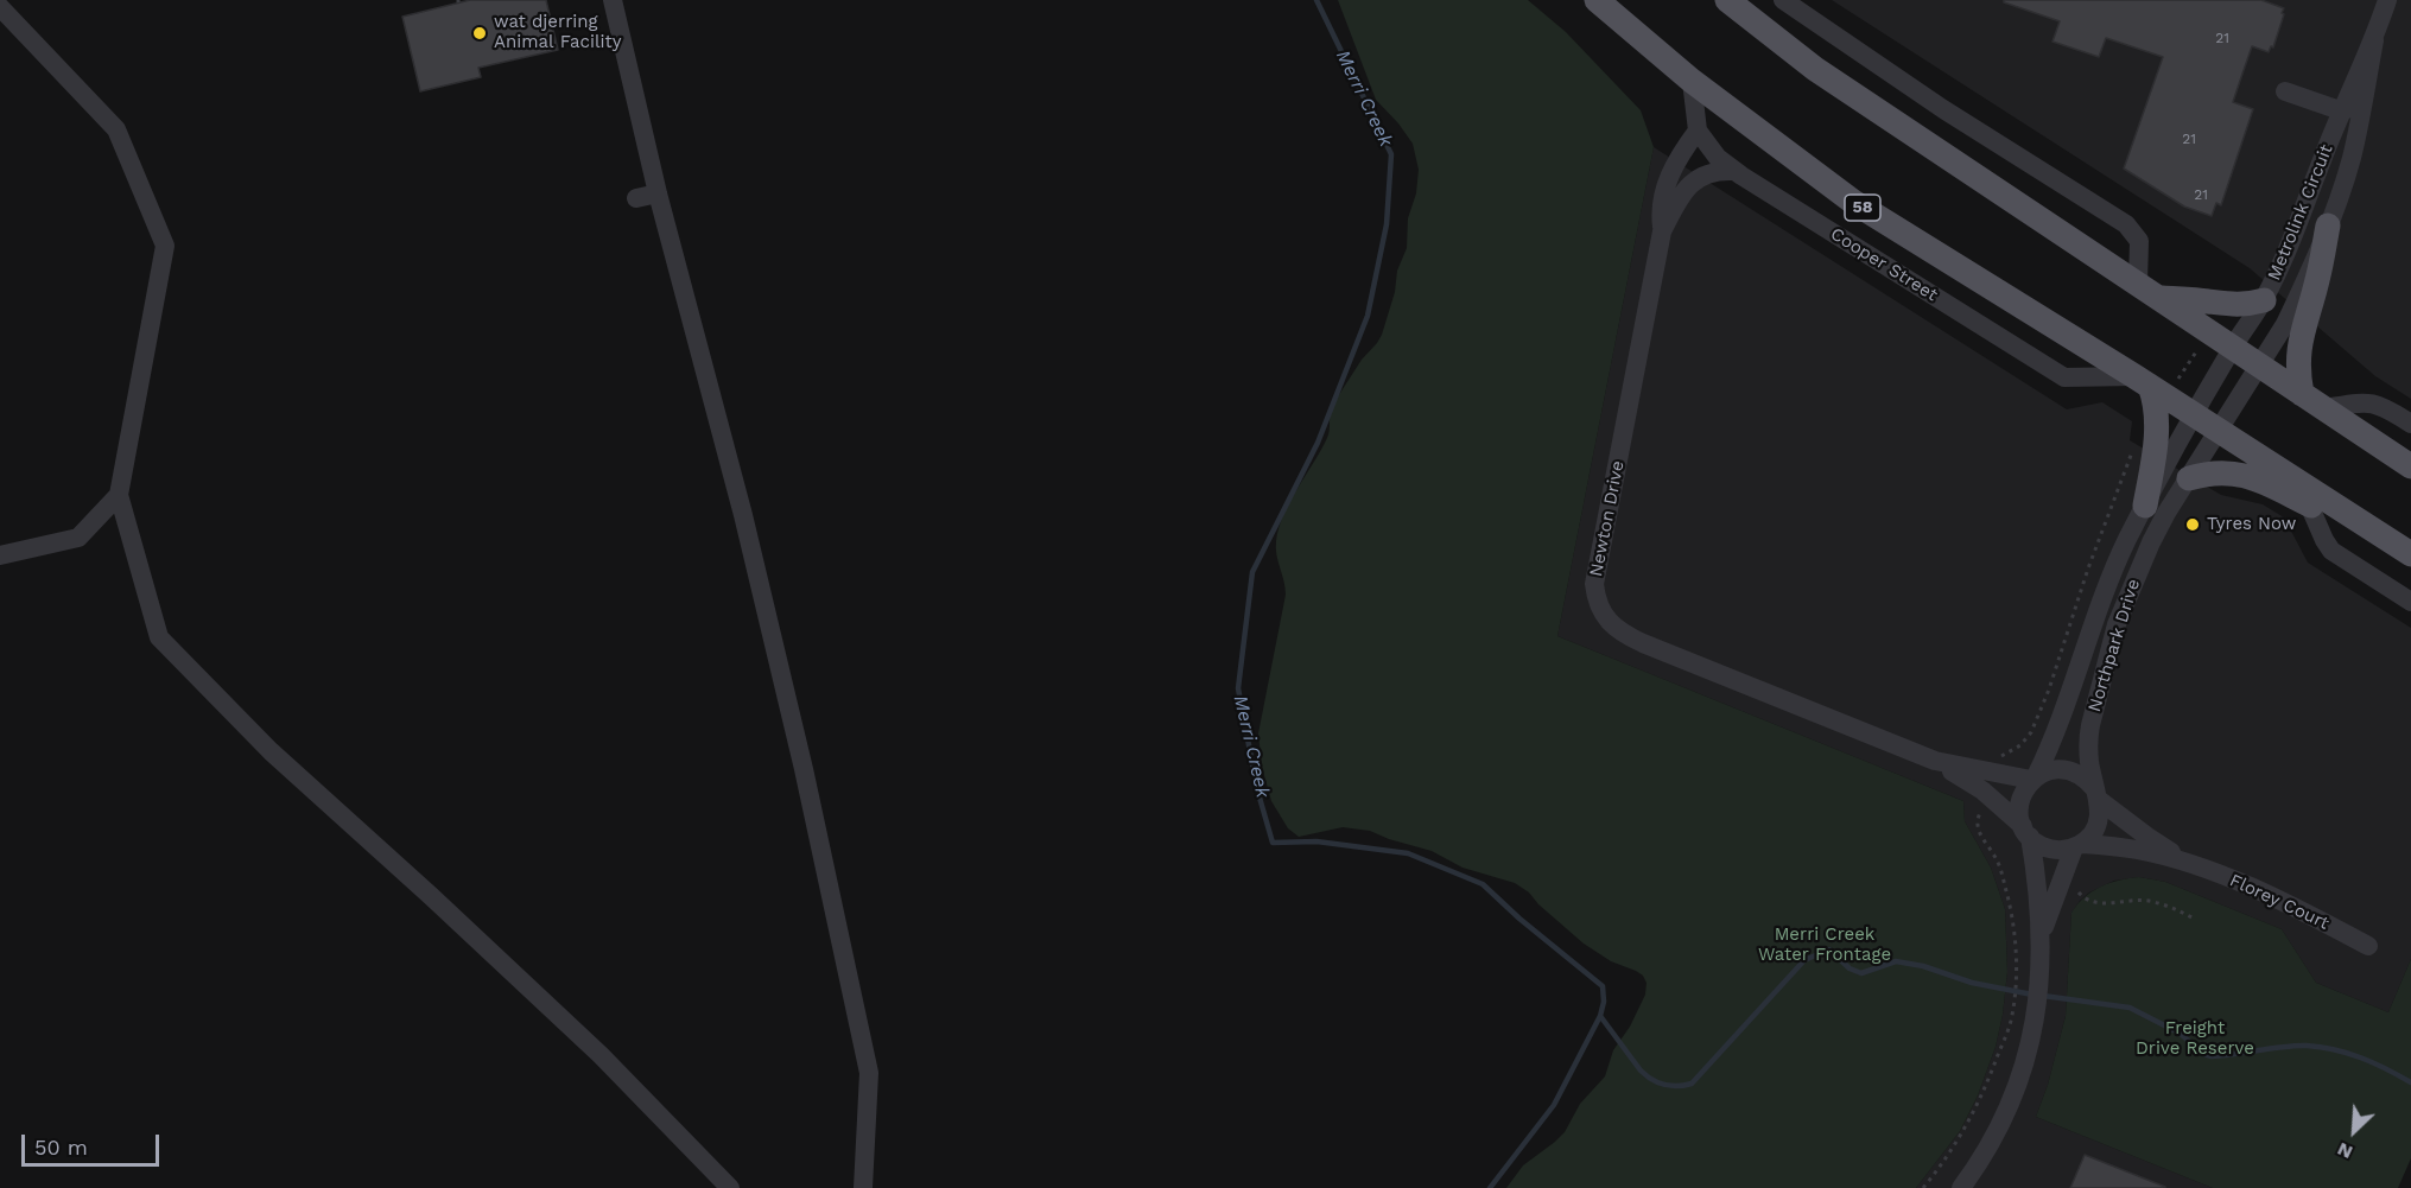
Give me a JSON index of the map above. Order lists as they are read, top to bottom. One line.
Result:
{"streets":{"main road":["58","Cooper Street"],"street":["Metrolink Circuit","Newton Drive","Northpark Drive","Florey Court"]},"crossings":[["Metrolink Circuit","Cooper Street"],["Metrolink Circuit","Northpark Drive"],["Cooper Street","Newton Drive"],["Cooper Street","Northpark Drive"],["Newton Drive","Northpark Drive"],["Newton Drive","Florey Court"],["Northpark Drive","Florey Court"]],"water":["Merri Creek"],"parks":["Merri Creek Water Frontage","Freight Drive Reserve"],"places":["wat djerring Animal Facility","Tyres Now"],"house_numbers":["21","21","21"],"scale_bar":"50 m","north":"bottom left"}
